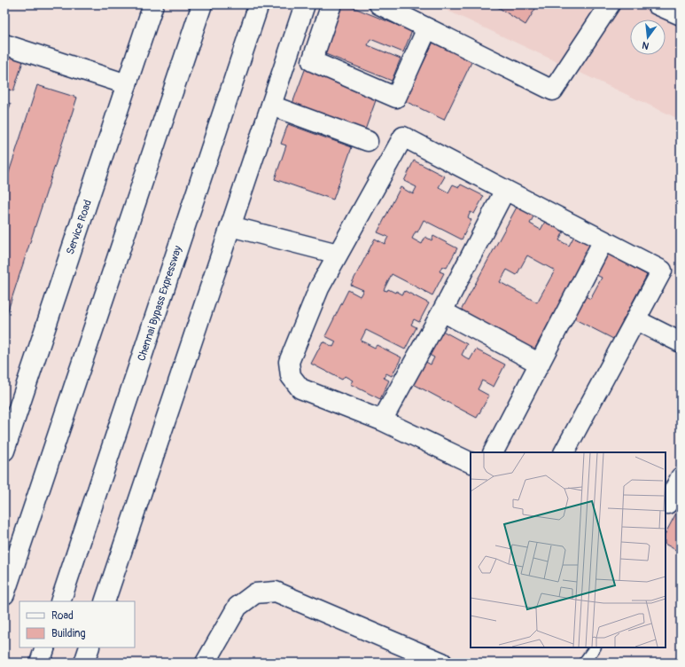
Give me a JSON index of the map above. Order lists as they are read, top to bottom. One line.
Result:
{"streets":{"main road":["Service Road","Chennai Bypass Expressway"]},"legend":["Road","Building"],"north":"bottom"}
